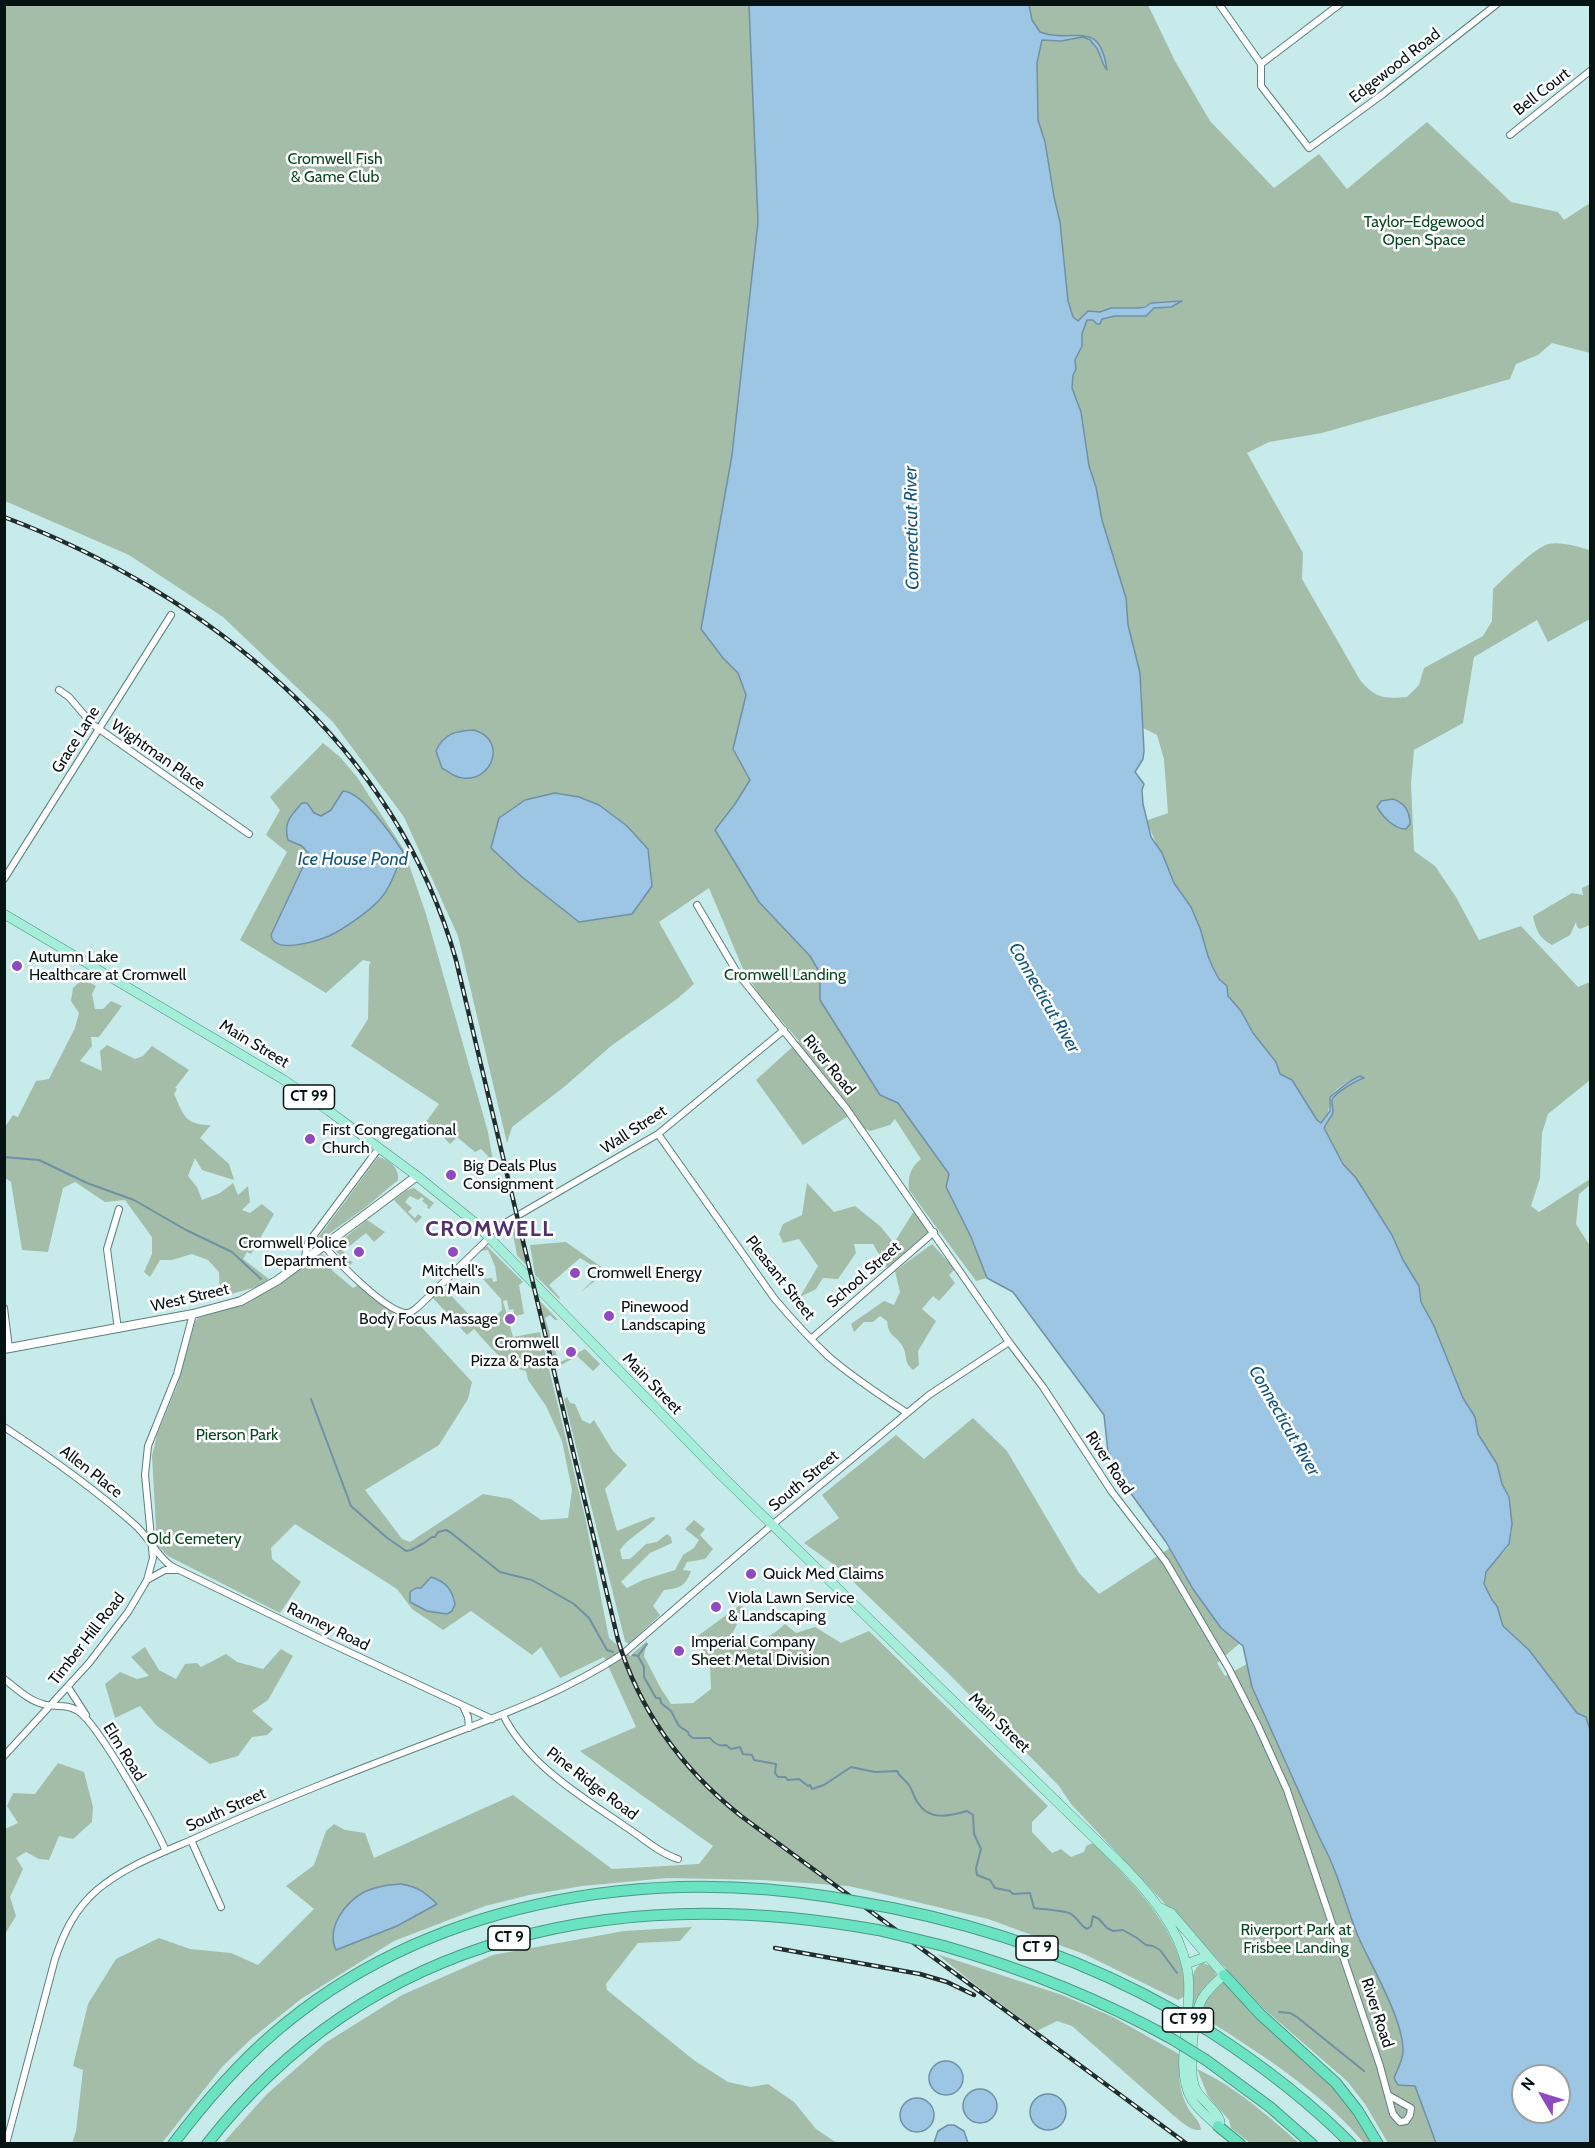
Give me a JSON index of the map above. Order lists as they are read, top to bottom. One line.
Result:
{"streets":{"highway":["CT 9"],"main road":["Main Street","CT 99","West Street"],"street":["Edgewood Road","Bell Court","Grace Lane","Wightman Place","River Road","Wall Street","School Street","Pleasant Street","Allen Place","South Street","Ranney Road","Timber Hill Road","Elm Road","Pine Ridge Road"]},"crossings":[["Grace Lane","Wightman Place"],["Main Street","Wall Street"],["Main Street","West Street"],["Main Street","South Street"],["River Road","Wall Street"],["River Road","School Street"],["River Road","South Street"],["Wall Street","Pleasant Street"],["Wall Street","West Street"],["School Street","Pleasant Street"],["Pleasant Street","South Street"],["West Street","Timber Hill Road"],["Allen Place","Ranney Road"],["Allen Place","Timber Hill Road"],["South Street","Ranney Road"],["South Street","Elm Road"],["South Street","Pine Ridge Road"],["Ranney Road","Timber Hill Road"],["Timber Hill Road","Elm Road"]],"districts":["CROMWELL"],"water":["Connecticut River","Ice House Pond"],"parks":["Cromwell Fish & Game Club","Taylor–Edgewood Open Space","Cromwell Landing","Pierson Park","Old Cemetery","Riverport Park at Frisbee Landing"],"places":["Autumn Lake Healthcare at Cromwell","First Congregational Church","Big Deals Plus Consignment","Cromwell Police Department","Mitchell's on Main","Cromwell Energy","Pinewood Landscaping","Body Focus Massage","Cromwell Pizza & Pasta","Quick Med Claims","Viola Lawn Service & Landscaping","Imperial Company Sheet Metal Division"],"north":"top left"}
